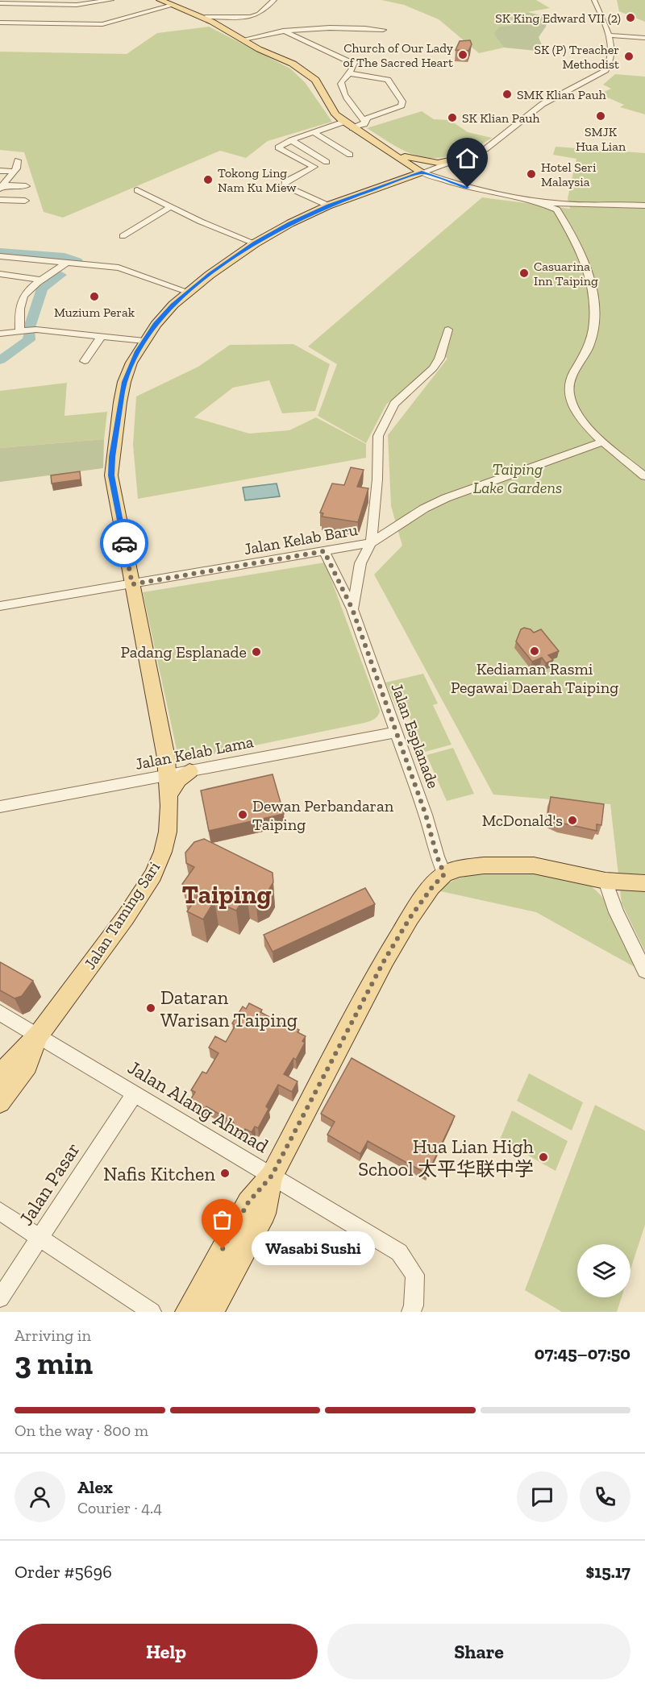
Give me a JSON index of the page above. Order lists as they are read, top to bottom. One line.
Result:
{"streets":{"main road":["Jalan Taming Sari"],"street":["Jalan Kelab Baru","Jalan Esplanade","Jalan Kelab Lama","Jalan Alang Ahmad","Jalan Pasar"]},"crossings":[["Jalan Kelab Baru","Jalan Esplanade"],["Jalan Kelab Baru","Jalan Taming Sari"],["Jalan Esplanade","Jalan Kelab Lama"],["Jalan Kelab Lama","Jalan Taming Sari"],["Jalan Taming Sari","Jalan Alang Ahmad"],["Jalan Alang Ahmad","Jalan Pasar"]],"districts":["Taiping"],"parks":["Taiping Lake Gardens"],"places":["SK King Edward VII (2)","Church of Our Lady of The Sacred Heart","SK (P) Treacher Methodist","SMK Klian Pauh","SMJK Hua Lian","SK Klian Pauh","Hotel Seri Malaysia","Tokong Ling Nam Ku Miew","Casuarina Inn Taiping","Muzium Perak","Kediaman Rasmi Pegawai Daerah Taiping","Padang Esplanade","Dewan Perbandaran Taiping","McDonald's","Dataran Warisan Taiping","Hua Lian High School 太平华联中学","Nafis Kitchen","Wasabi Sushi"],"page":{"bubble":"Wasabi Sushi","heading":["3 min","Arriving in","07:45–07:50"],"panel":["Alex","Courier · 4.4","Order #5696","$15.17"],"bar":"On the way · 800 m","buttons":["Help","Share"]}}
